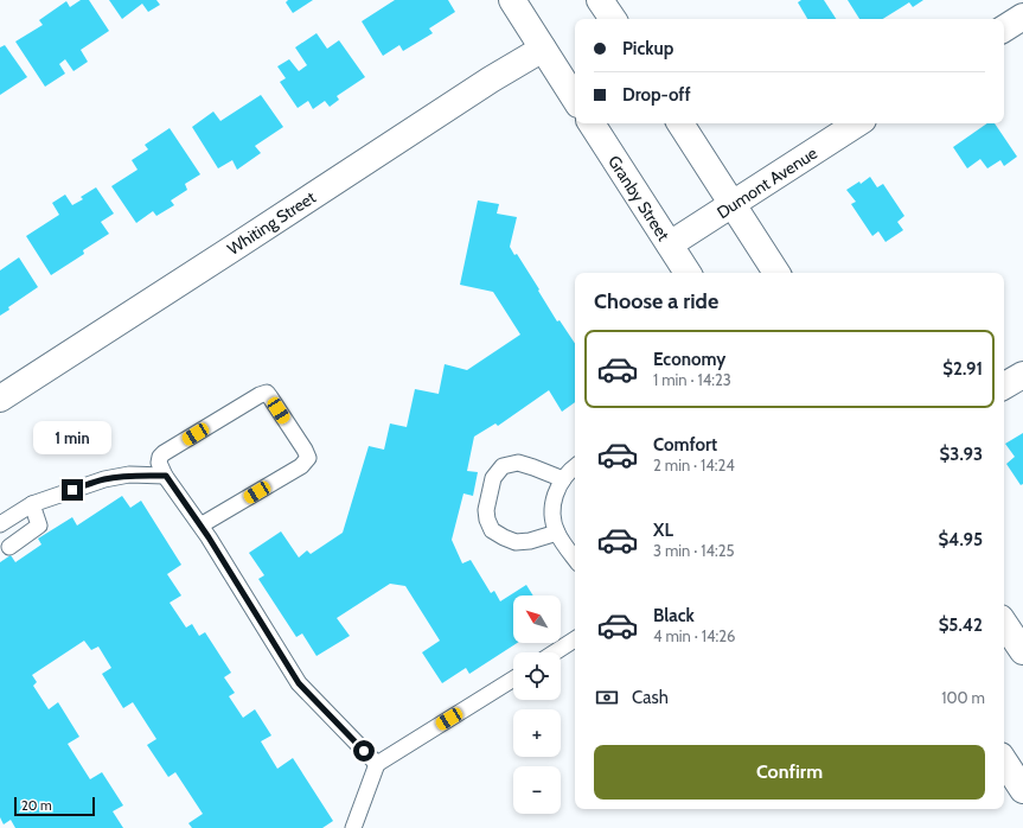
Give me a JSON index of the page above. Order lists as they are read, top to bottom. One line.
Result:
{"streets":{"street":["Dumont Avenue","Granby Street","Whiting Street"]},"crossings":[["Dumont Avenue","Granby Street"]],"scale_bar":"20 m","north":"top left","page":{"banner":["Pickup","Drop-off"],"heading":"Choose a ride","list":[{"name":"Economy","note":"1 min · 14:23","value":"$2.91"},{"name":"Comfort","note":"2 min · 14:24","value":"$3.93"},{"name":"XL","note":"3 min · 14:25","value":"$4.95"},{"name":"Black","note":"4 min · 14:26","value":"$5.42"}],"bubble":"1 min","map_buttons":["+","−"],"pay":["Cash","100 m"],"buttons":"Confirm","scale":"20 m"}}
